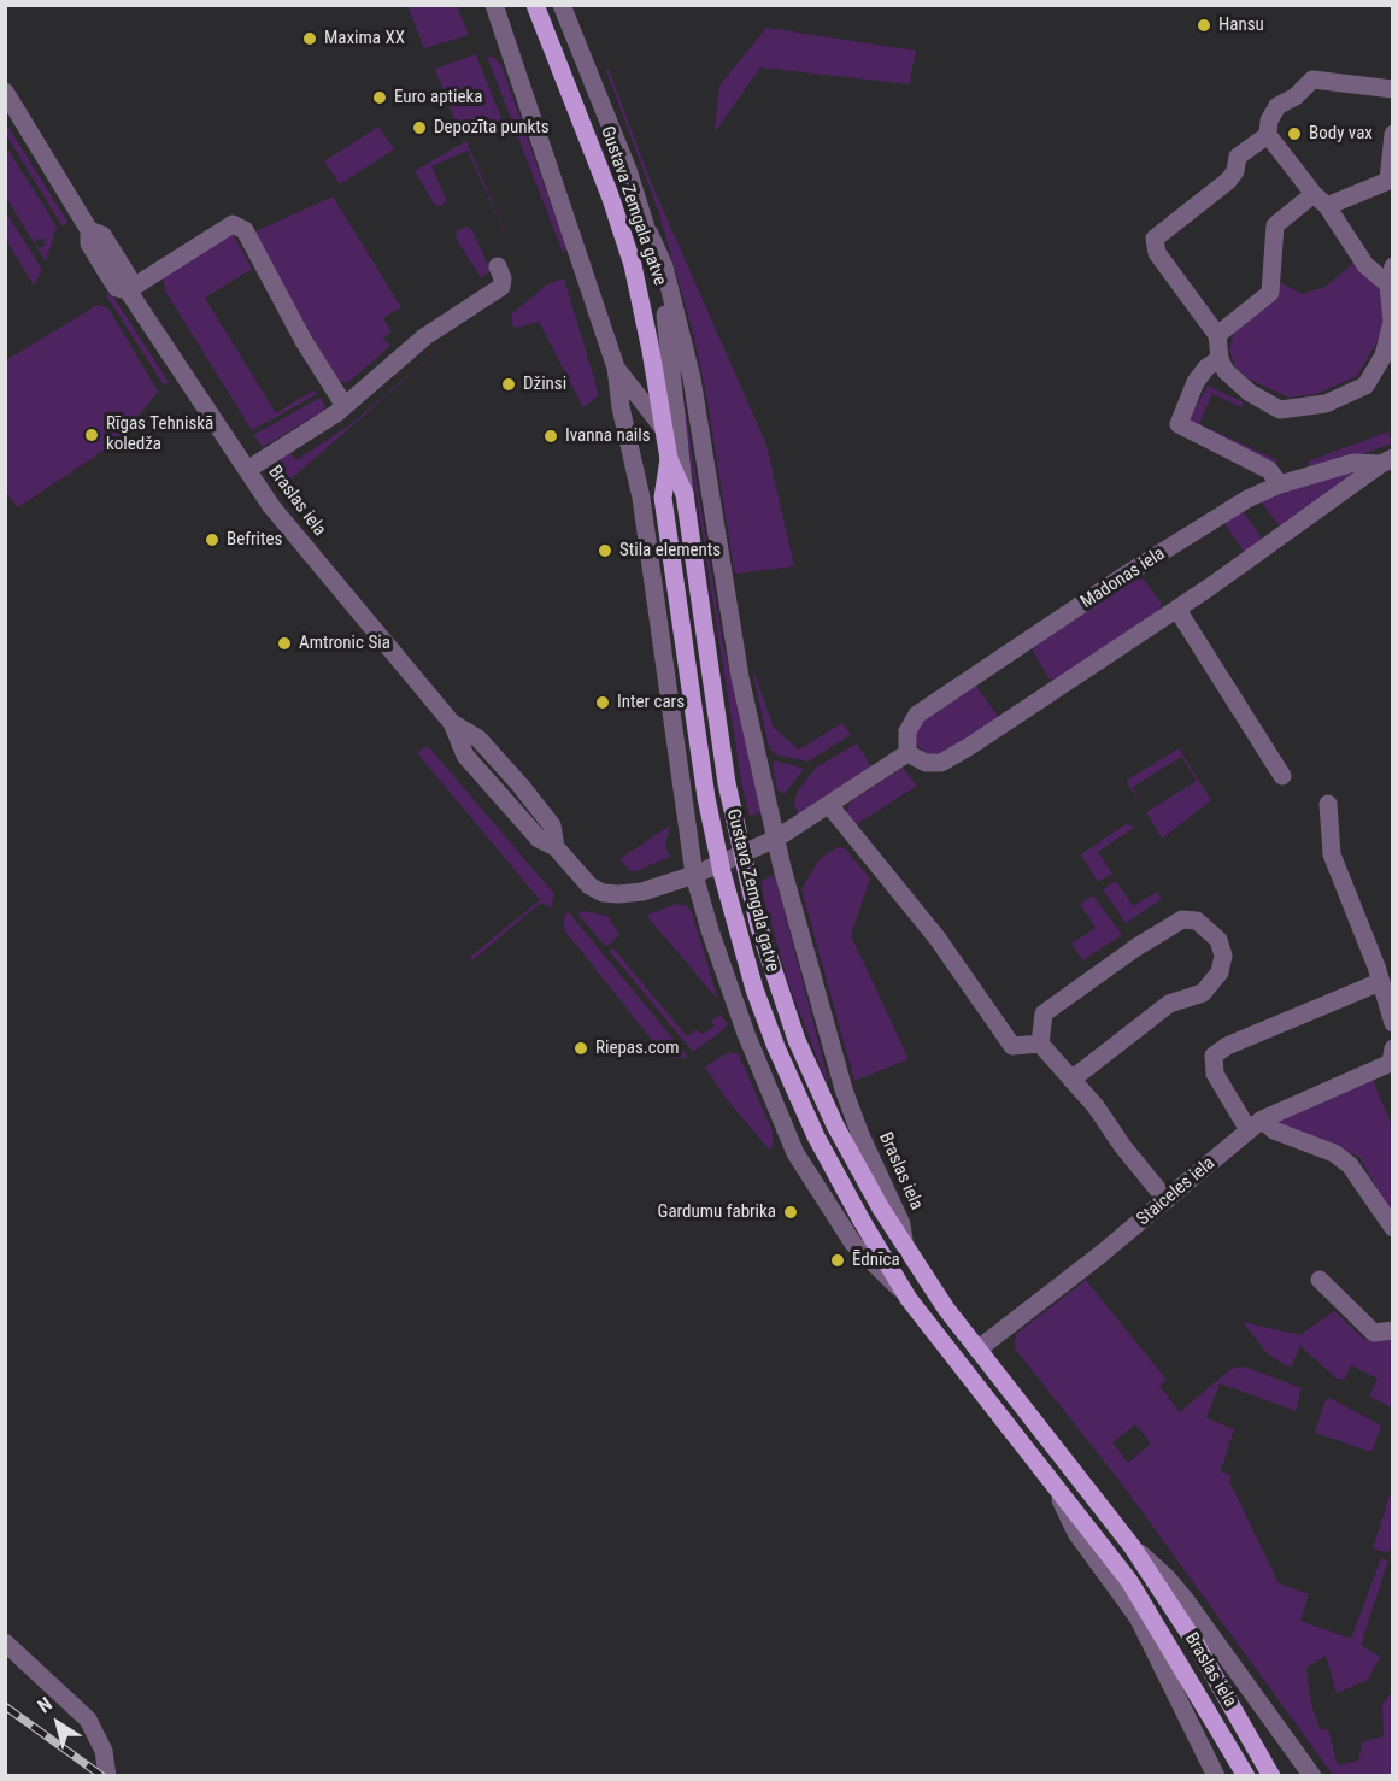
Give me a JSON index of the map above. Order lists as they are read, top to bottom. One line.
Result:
{"streets":{"main road":["Gustava Zemgala gatve","Braslas iela"],"street":["Madonas iela","Staiceles iela"]},"crossings":[["Gustava Zemgala gatve","Braslas iela"],["Braslas iela","Staiceles iela"]],"places":["Hansu","Maxima XX","Euro aptieka","Depozīta punkts","Body vax","Džinsi","Rīgas Tehniskā koledža","Ivanna nails","Befrites","Stila elements","Amtronic Sia","Inter cars","Riepas.com","Gardumu fabrika","Ēdnīca"],"north":"top left"}
